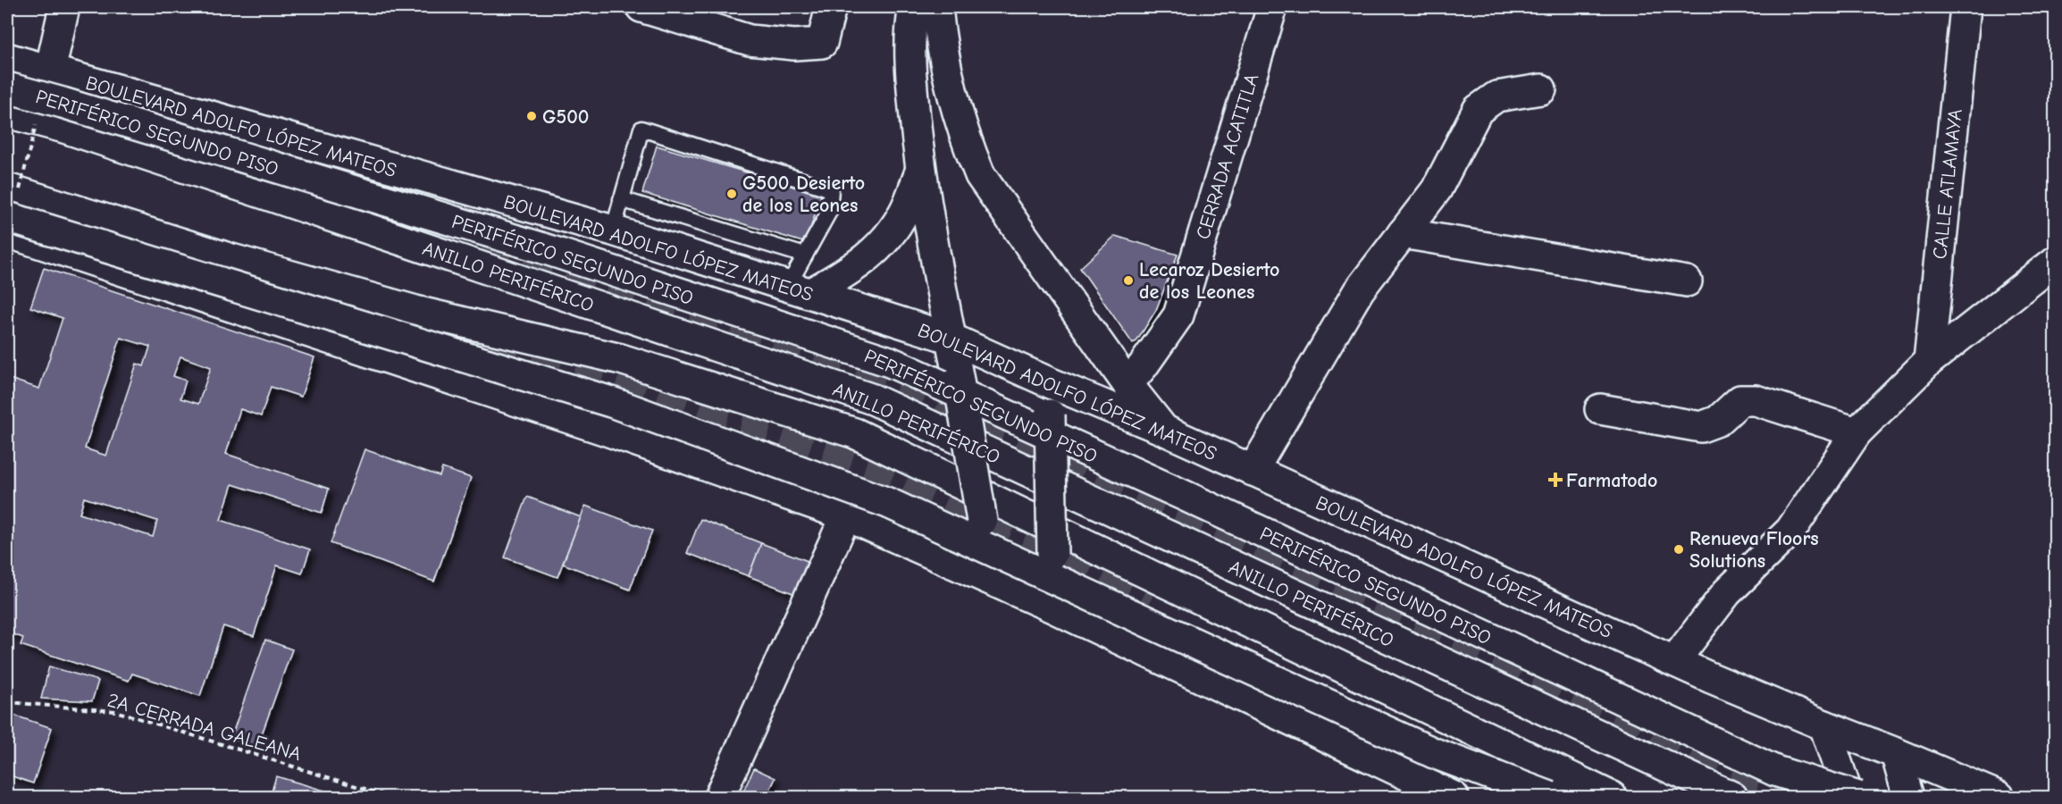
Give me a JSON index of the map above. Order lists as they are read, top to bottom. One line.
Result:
{"streets":{"main road":["BOULEVARD ADOLFO LÓPEZ MATEOS","PERIFÉRICO SEGUNDO PISO","CERRADA ACATITLA","CALLE ATLAMAYA","ANILLO PERIFÉRICO"],"path":["2A CERRADA GALEANA"]},"places":{"other":["G500","G500 Desierto de los Leones","Lecaroz Desierto de los Leones","Renueva Floors Solutions"],"health":["Farmatodo"]}}
